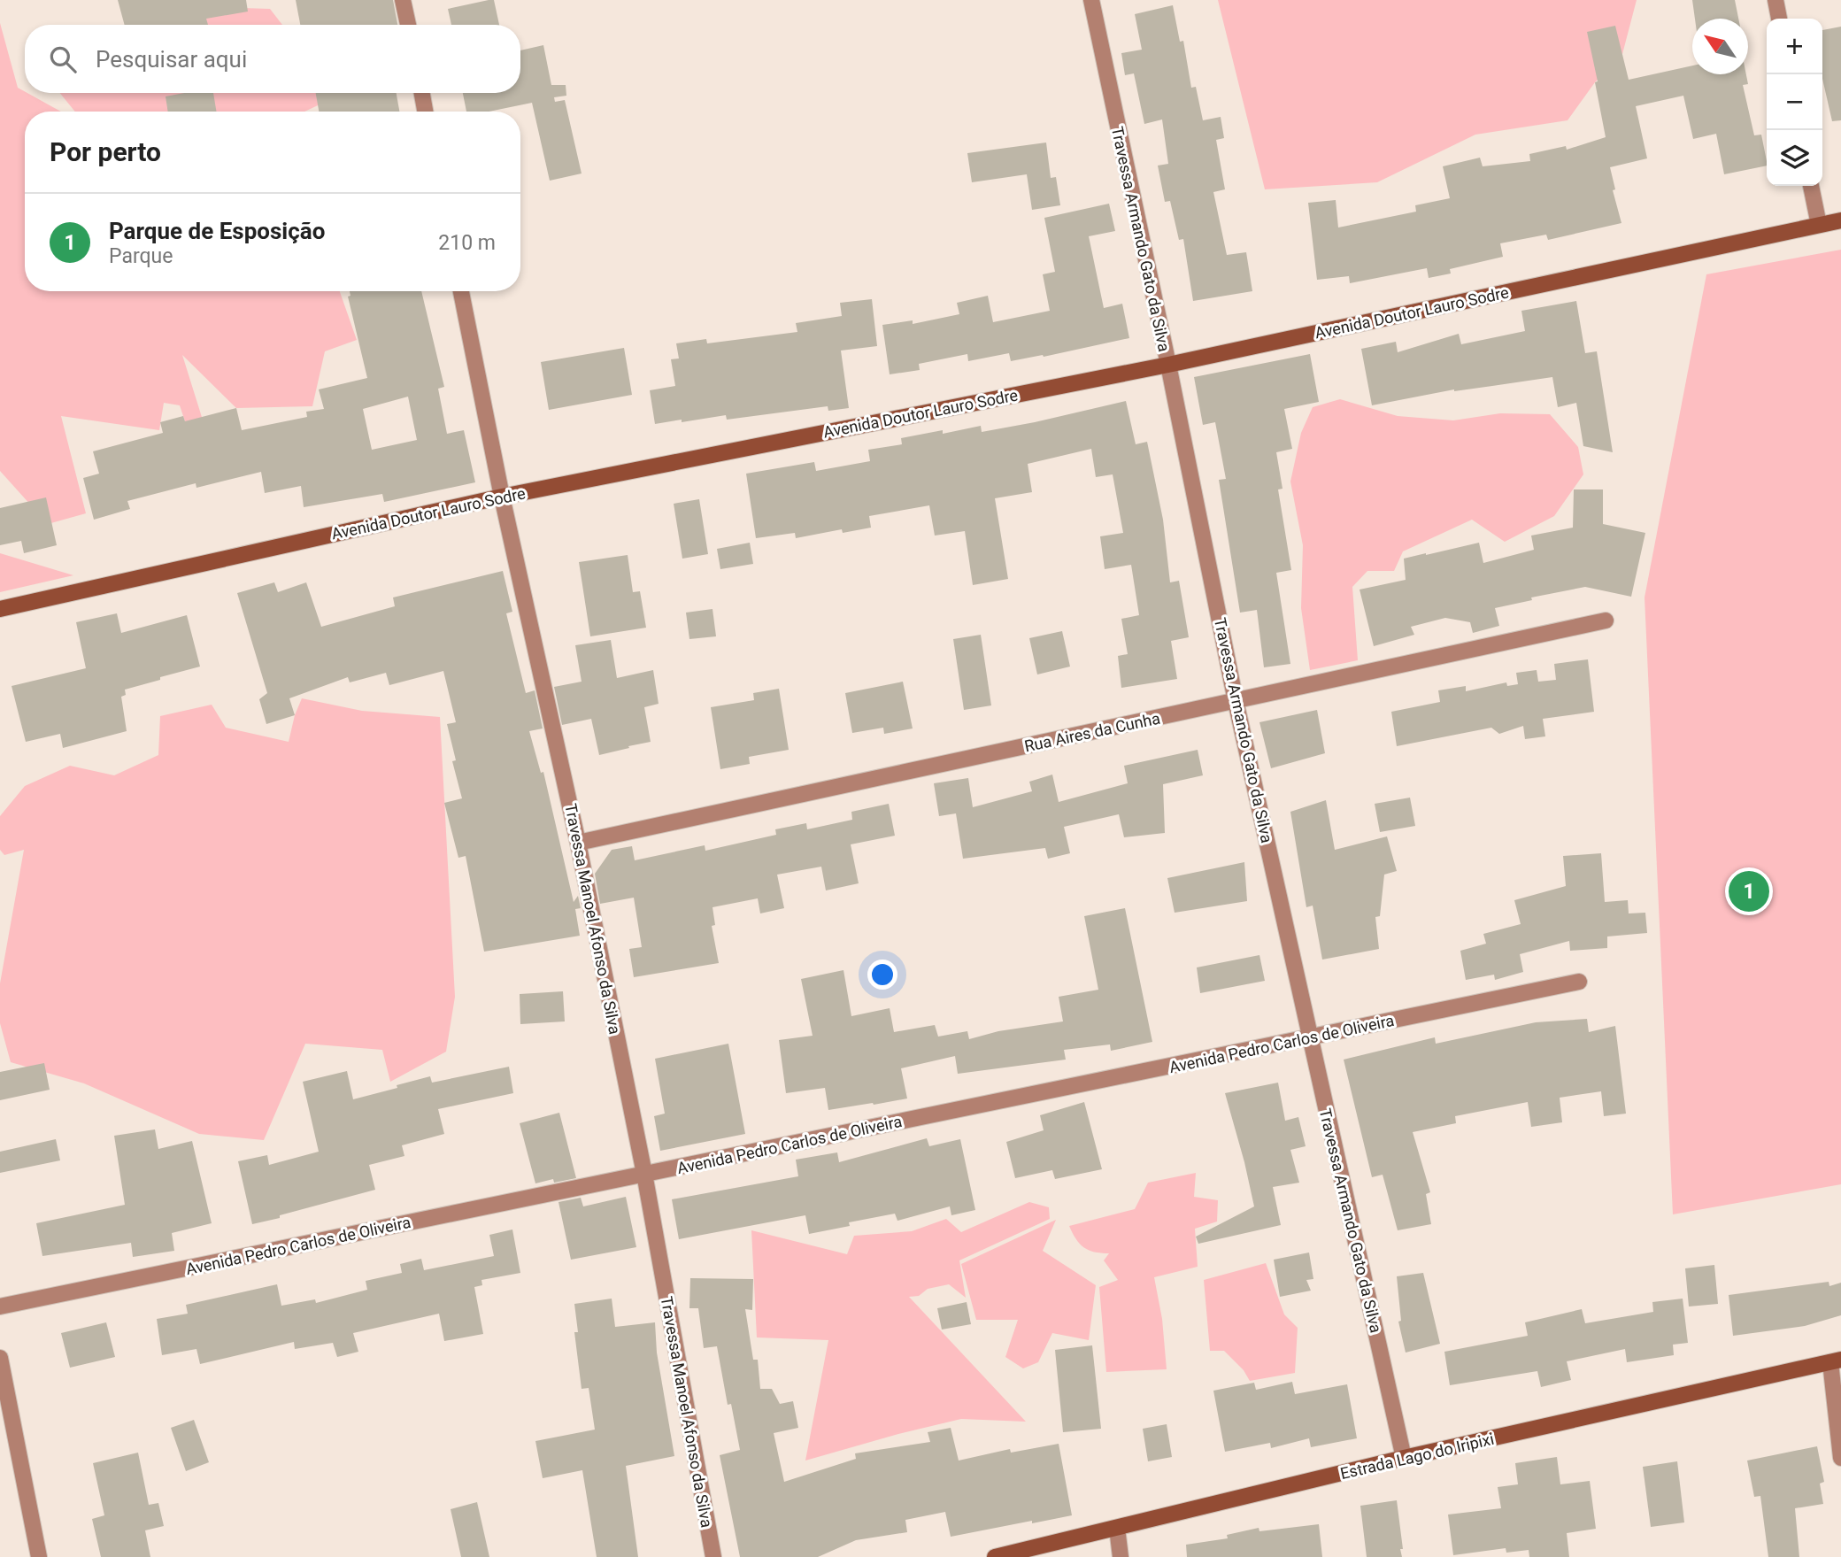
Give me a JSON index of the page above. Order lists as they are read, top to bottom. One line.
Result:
{"streets":{"street":["Travessa Armando Gato da Silva","Avenida Doutor Lauro Sodre","Rua Aires da Cunha","Travessa Manoel Afonso da Silva","Avenida Pedro Carlos de Oliveira","Estrada Lago do Iripixi"]},"crossings":[["Travessa Armando Gato da Silva","Avenida Doutor Lauro Sodre"],["Travessa Armando Gato da Silva","Rua Aires da Cunha"],["Travessa Armando Gato da Silva","Avenida Pedro Carlos de Oliveira"],["Travessa Armando Gato da Silva","Estrada Lago do Iripixi"],["Avenida Doutor Lauro Sodre","Travessa Manoel Afonso da Silva"],["Rua Aires da Cunha","Travessa Manoel Afonso da Silva"],["Travessa Manoel Afonso da Silva","Avenida Pedro Carlos de Oliveira"]],"north":"top left","page":{"map_buttons":["+","−"],"search":"Pesquisar aqui","heading":"Por perto","list":[{"mark":"1","name":"Parque de Esposição","note":"Parque","value":"210 m"}],"pins":"1"}}
